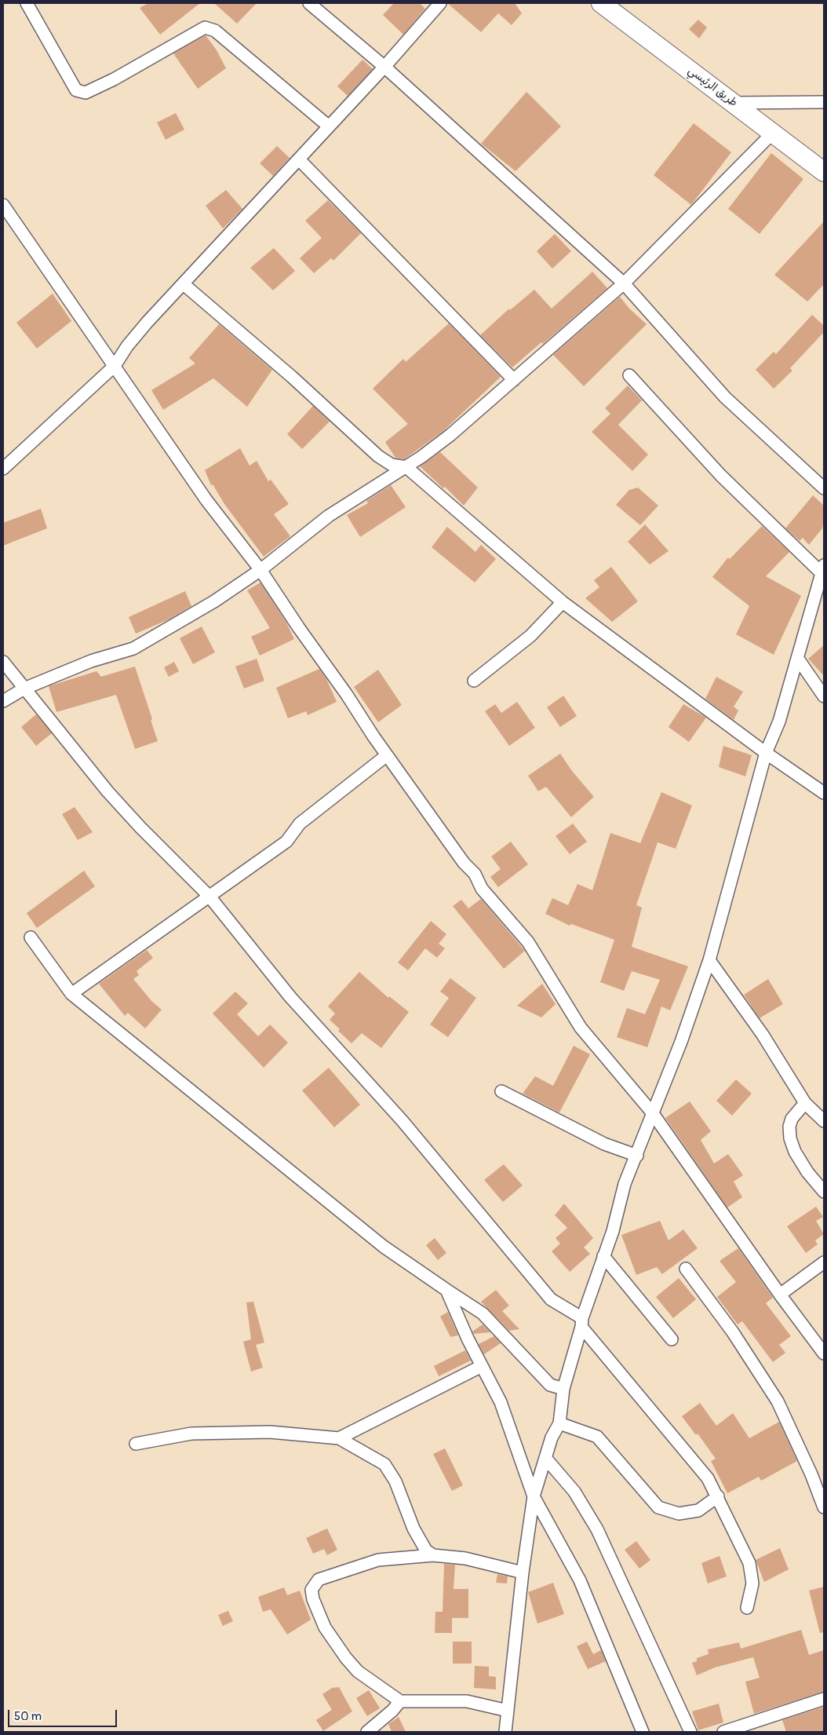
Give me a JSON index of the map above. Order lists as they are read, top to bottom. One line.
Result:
{"streets":{"main road":["طريق الرئيسي"]},"scale_bar":"50 m"}
